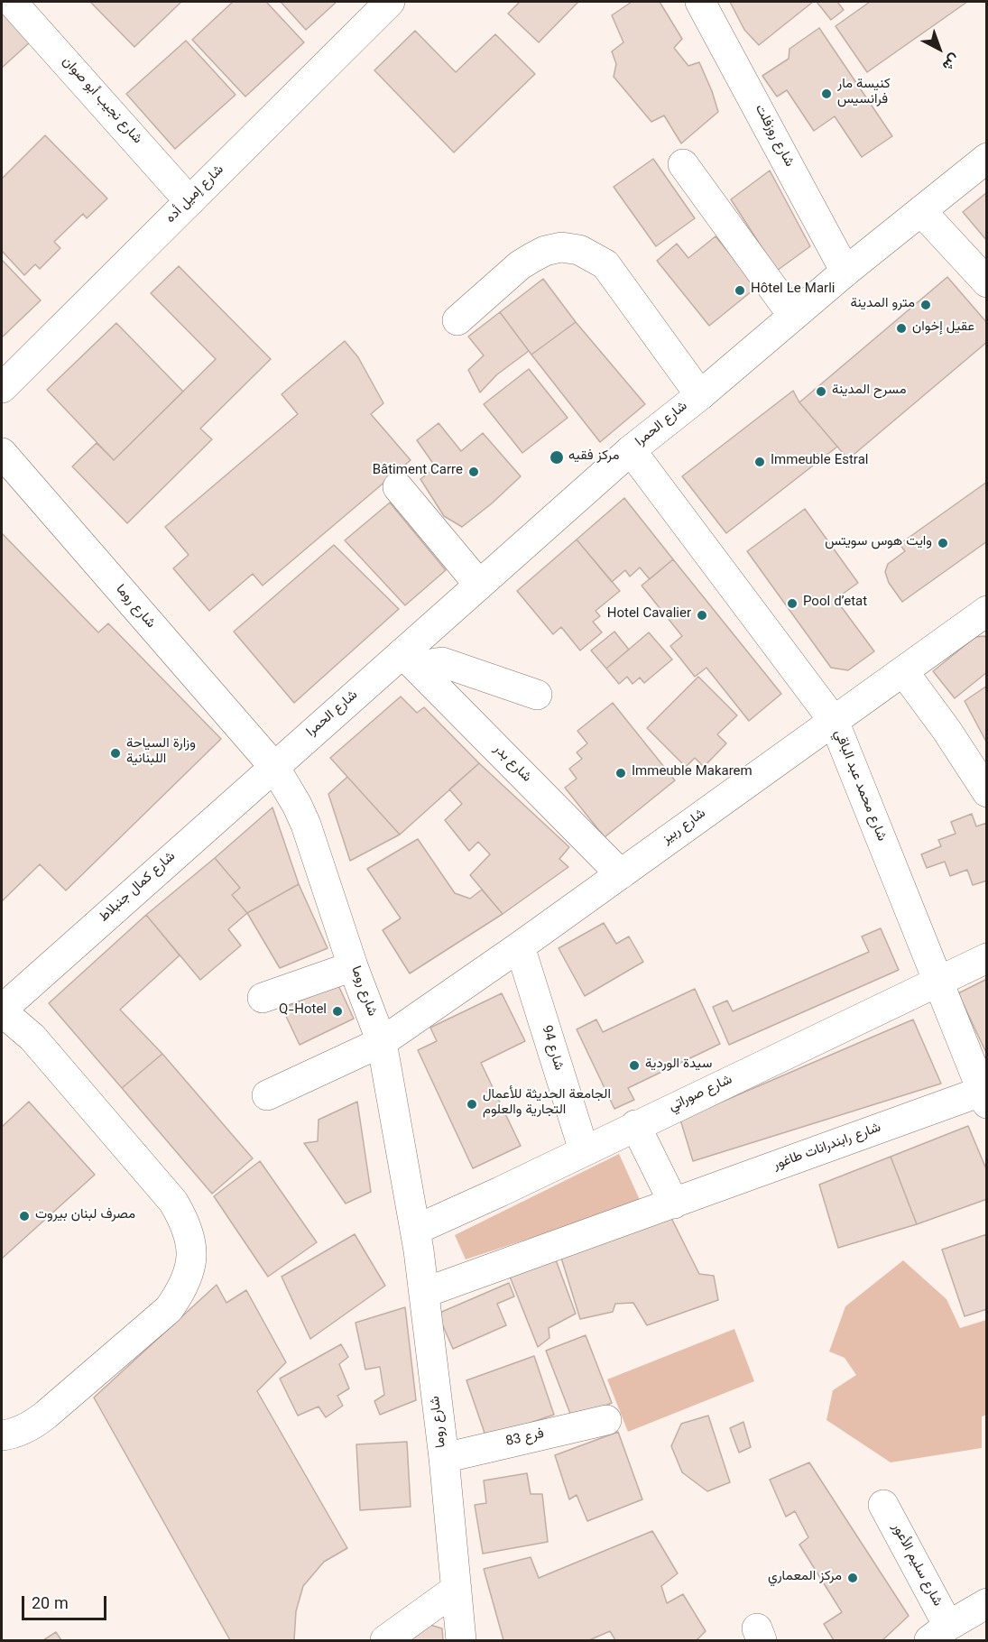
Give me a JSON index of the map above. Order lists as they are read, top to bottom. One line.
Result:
{"streets":{"street":["شارع نجيب أبو صوان","شارع روزفلت","شارع إميل أده","شارع الحمرا","شارع روما","شارع بدر","شارع محمد عبد الباقي","شارع ربيز","شارع كمال جنبلاط","شارع 94","شارع صوراتي","شارع رابندرانات طاغور","فرع 83","شارع سليم الأعور"]},"crossings":[["شارع نجيب أبو صوان","شارع إميل أده"],["شارع روزفلت","شارع الحمرا"],["شارع الحمرا","شارع روما"],["شارع الحمرا","شارع بدر"],["شارع الحمرا","شارع محمد عبد الباقي"],["شارع الحمرا","شارع كمال جنبلاط"],["شارع روما","شارع ربيز"],["شارع روما","شارع كمال جنبلاط"],["شارع روما","شارع صوراتي"],["شارع روما","شارع رابندرانات طاغور"],["شارع روما","فرع 83"],["شارع بدر","شارع ربيز"],["شارع محمد عبد الباقي","شارع ربيز"],["شارع محمد عبد الباقي","شارع صوراتي"],["شارع محمد عبد الباقي","شارع رابندرانات طاغور"],["شارع ربيز","شارع 94"],["شارع 94","شارع صوراتي"]],"places":["كنيسة مار فرانسيس","Hôtel Le Marli","مترو المدينة","عقيل إخوان","مسرح المدينة","مركز فقيه","Immeuble Estral","Bâtiment Carre","وايت هوس سويتس","Pool d’etat","Hotel Cavalier","وزارة السياحة اللبنانية","Immeuble Makarem","Q-Hotel","سيدة الوردية","الجامعة الحديثة للأعمال التجارية والعلوم","مصرف لبنان بيروت","مركز المعماري"],"scale_bar":"20 m","north":"bottom right"}
